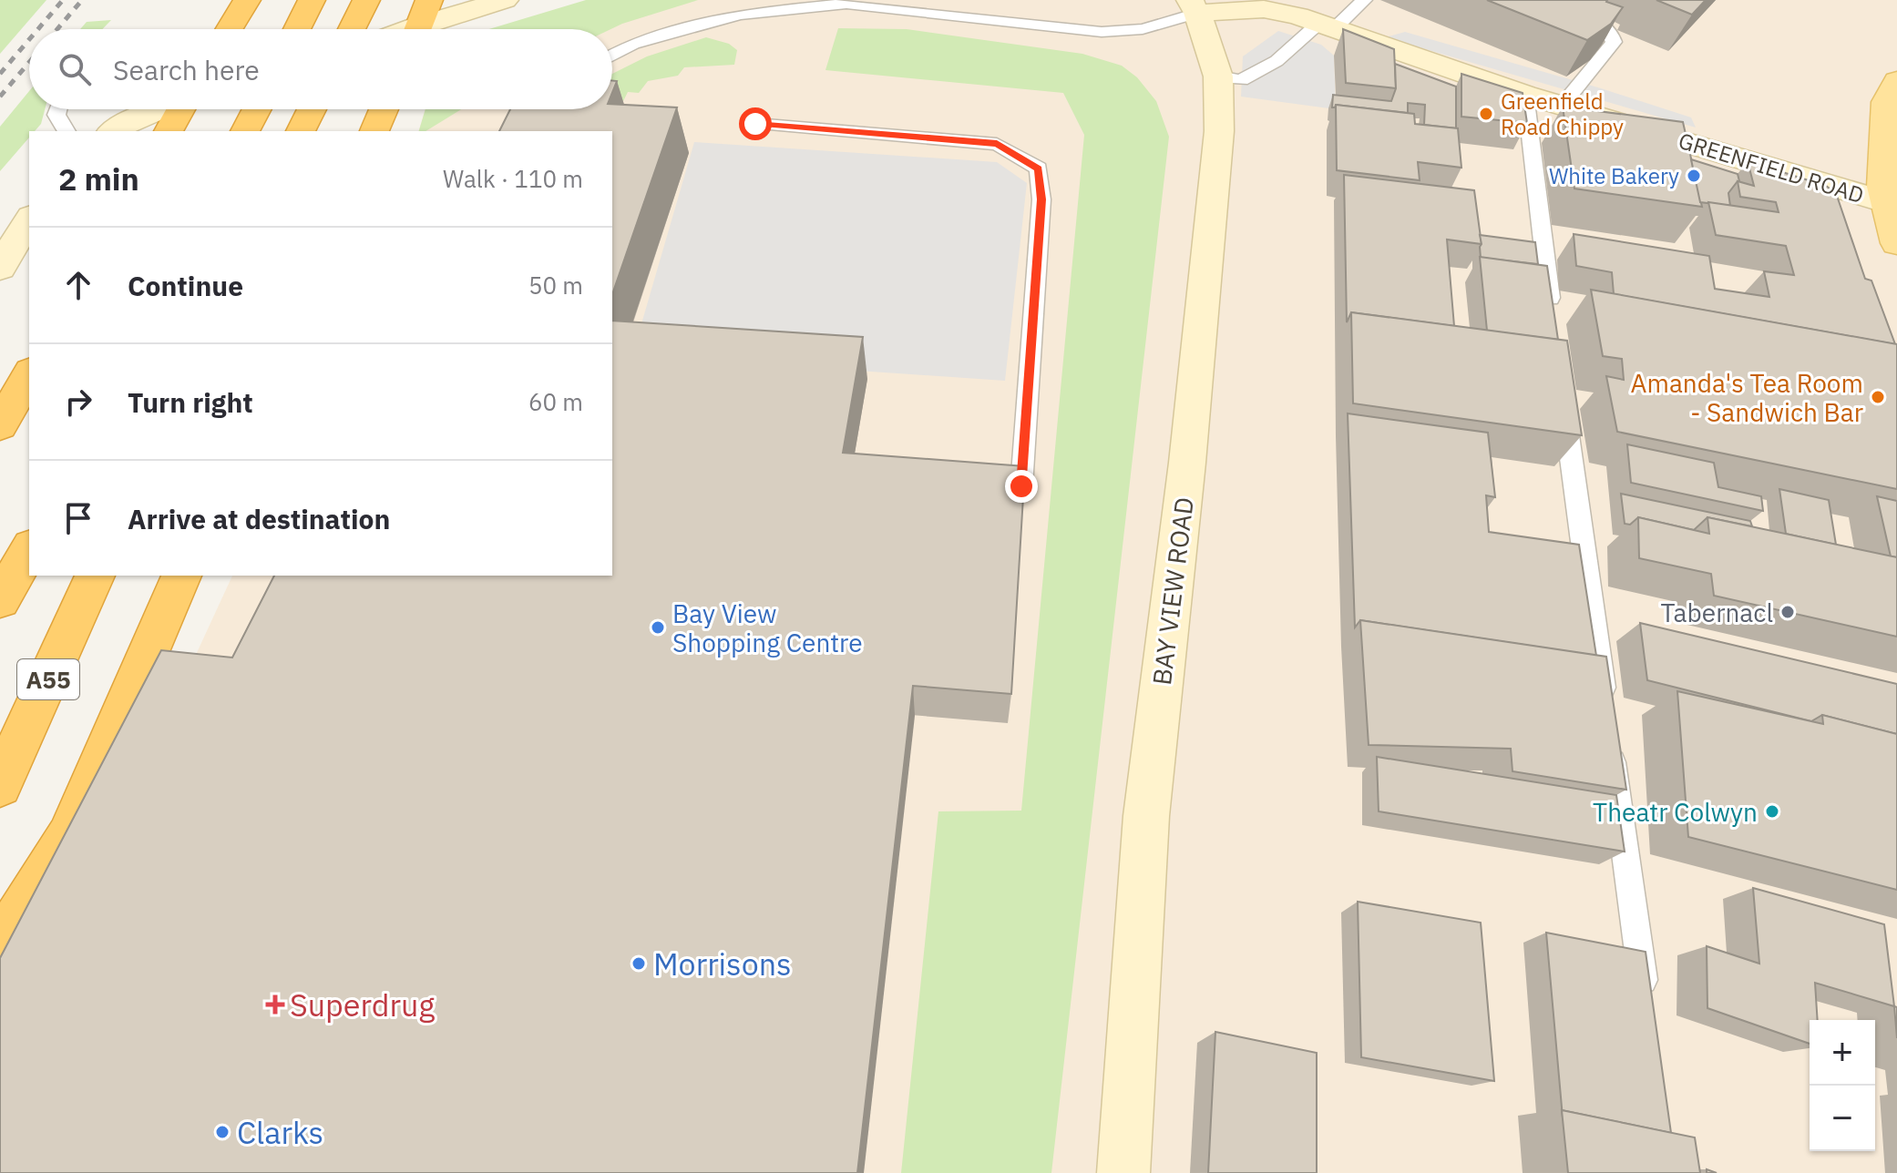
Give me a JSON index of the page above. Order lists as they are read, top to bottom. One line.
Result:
{"streets":{"highway":["A55"],"main road":["GREENFIELD ROAD","BAY VIEW ROAD"]},"crossings":[["GREENFIELD ROAD","BAY VIEW ROAD"]],"places":{"other":["Greenfield Road Chippy","White Bakery","Amanda's Tea Room - Sandwich Bar","Tabernacl","Bay View Shopping Centre","Theatr Colwyn","Morrisons","Clarks"],"health":["Superdrug"]},"page":{"search":"Search here","heading":["2 min","Walk · 110 m"],"list":[["Continue","50 m"],["Turn right","60 m"],"Arrive at destination"],"map_buttons":["+","−"]}}
